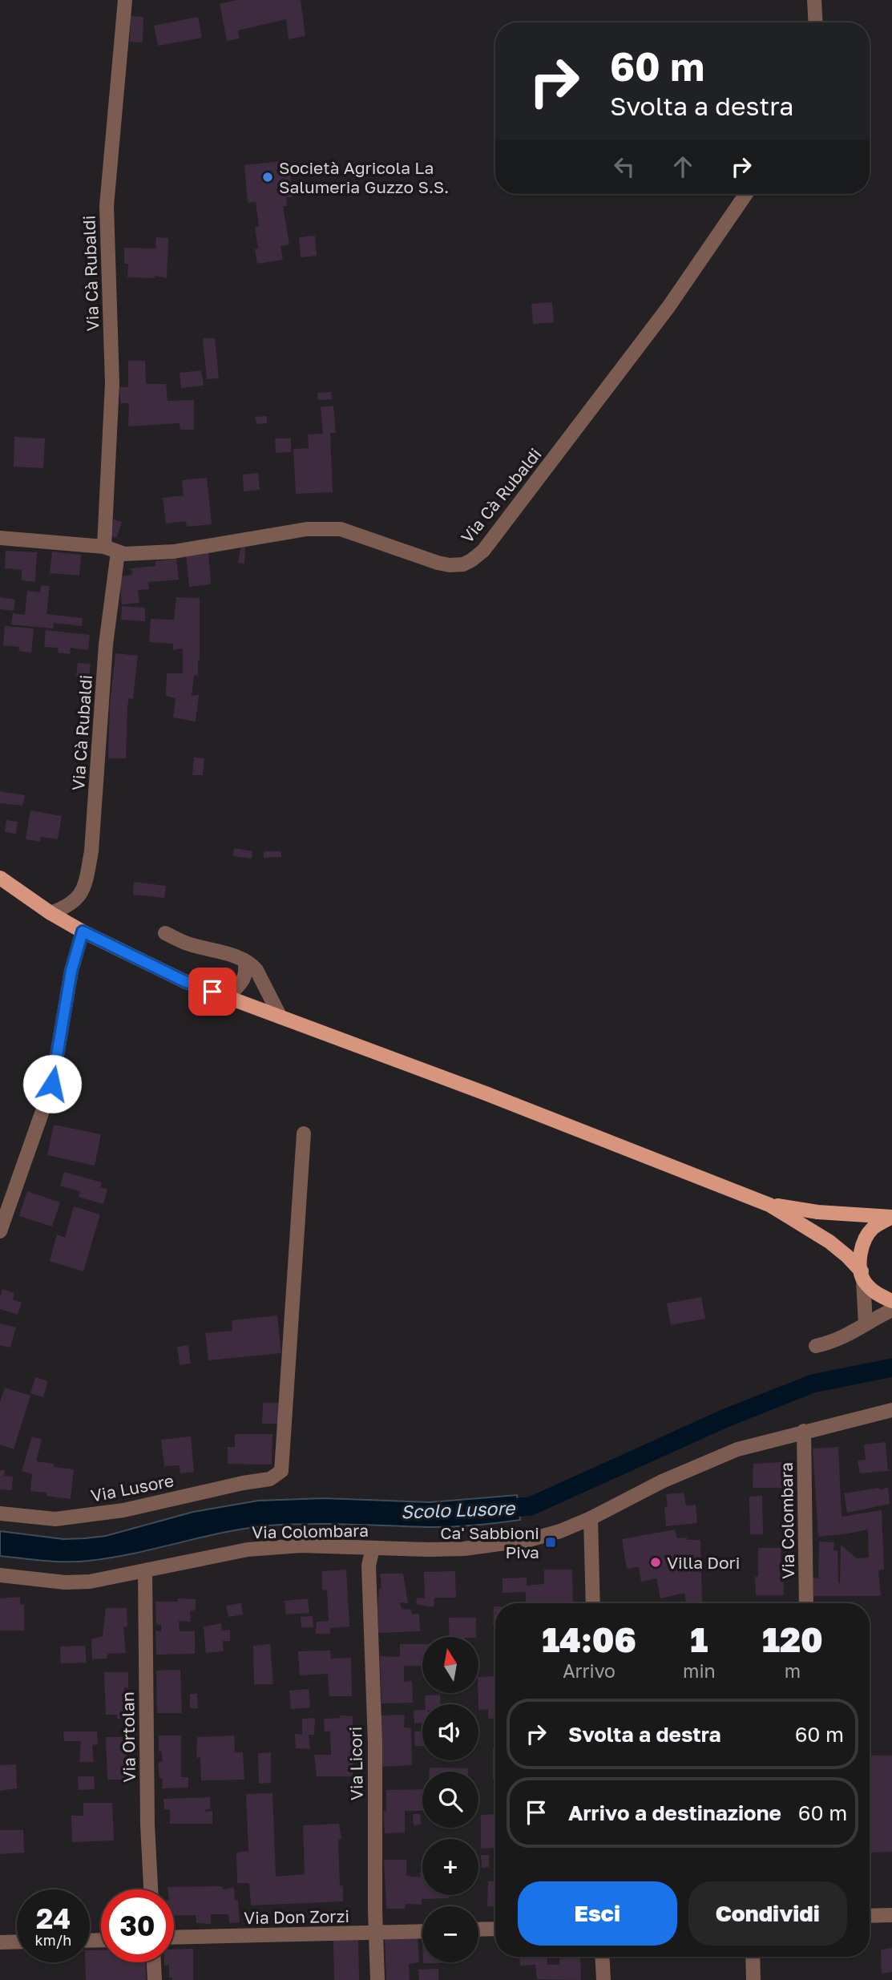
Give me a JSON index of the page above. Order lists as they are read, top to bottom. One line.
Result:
{"streets":{"street":["Via Cà Rubaldi","Via Lusore","Via Colombara","Via Ortolan","Via Licori","Via Don Zorzi"]},"crossings":[["Via Colombara","Via Ortolan"],["Via Colombara","Via Licori"],["Via Licori","Via Don Zorzi"]],"water":["Scolo Lusore"],"places":{"other":["Società Agricola La Salumeria Guzzo S.S.","Villa Dori"],"transit":["Ca' Sabbioni Piva"]},"north":"top","page":{"turn":["60 m","Svolta a destra"],"eta":["14:06","Arrivo","1","min","120","m"],"map_buttons":["+","−"],"list":[{"name":"Svolta a destra","value":"60 m"},{"name":"Arrivo a destinazione","value":"60 m"}],"buttons":["Esci","Condividi"],"speed":"24 km/h","limit":"30"}}
